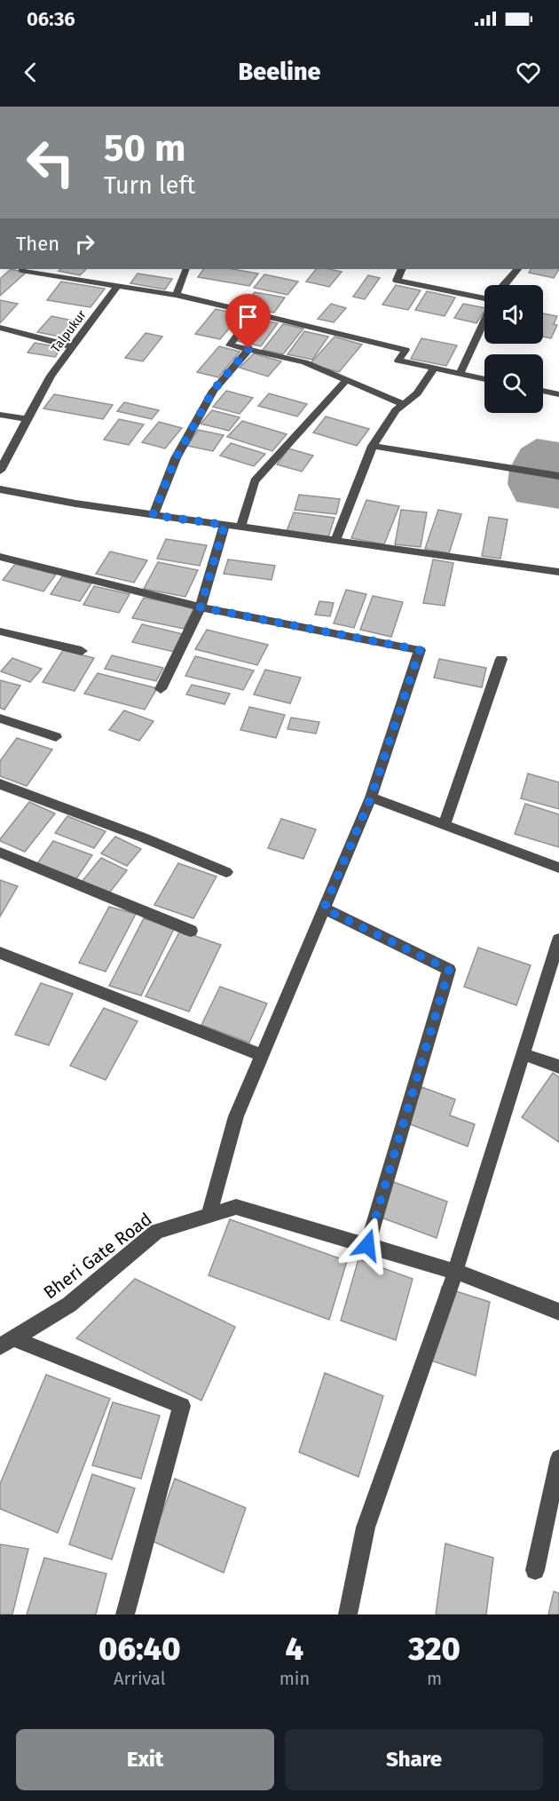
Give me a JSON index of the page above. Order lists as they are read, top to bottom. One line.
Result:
{"streets":{"street":["Talpukur","Bheri Gate Road"]},"page":{"status":"06:36","header":"Beeline","turn":["50 m","Turn left"],"then":"Then","eta":["06:40","Arrival","4","min","320","m"],"buttons":["Exit","Share"]}}
